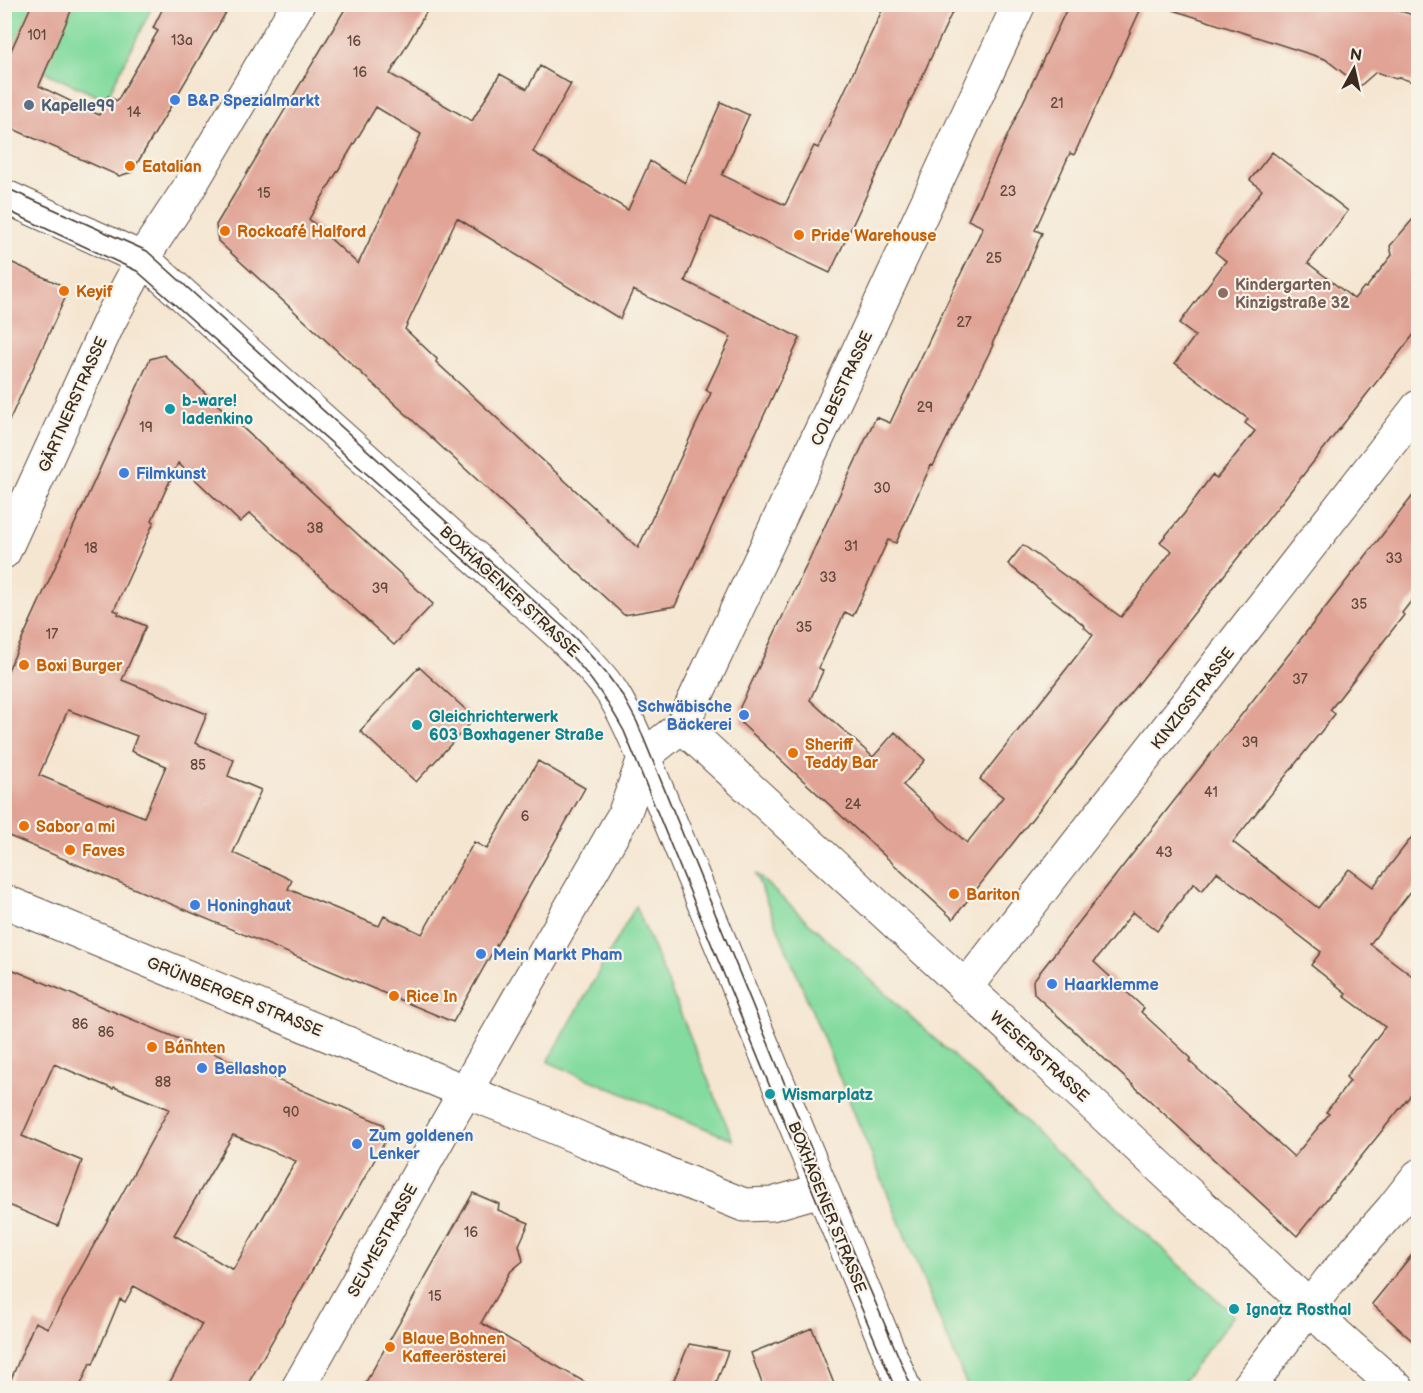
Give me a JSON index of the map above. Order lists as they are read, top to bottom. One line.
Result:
{"streets":{"street":["COLBESTRASSE","GÄRTNERSTRASSE","BOXHAGENER STRASSE","KINZIGSTRASSE","GRÜNBERGER STRASSE","WESERSTRASSE","SEUMESTRASSE"]},"crossings":[["COLBESTRASSE","BOXHAGENER STRASSE"],["COLBESTRASSE","WESERSTRASSE"],["GÄRTNERSTRASSE","BOXHAGENER STRASSE"],["KINZIGSTRASSE","WESERSTRASSE"],["GRÜNBERGER STRASSE","SEUMESTRASSE"]],"places":["B&P Spezialmarkt","Kapelle99","Eatalian","Rockcafé Halford","Pride Warehouse","Keyif","Kindergarten Kinzigstraße 32","b-ware! ladenkino","Filmkunst","Boxi Burger","Schwäbische Bäckerei","Gleichrichterwerk 603 Boxhagener Straße","Sheriff Teddy Bar","Sabor a mi","Faves","Bariton","Honinghaut","Mein Markt Pham","Haarklemme","Rice In","Bánhten","Bellashop","Wismarplatz","Zum goldenen Lenker","Ignatz Rosthal","Blaue Bohnen Kaffeerösterei"],"house_numbers":["101","13a","16","16","21","14","23","15","25","27","29","19","30","38","31","18","33","33","39","35","35","17","37","39","85","41","24","6","43","86","86","88","90","16","15"],"north":"top"}
